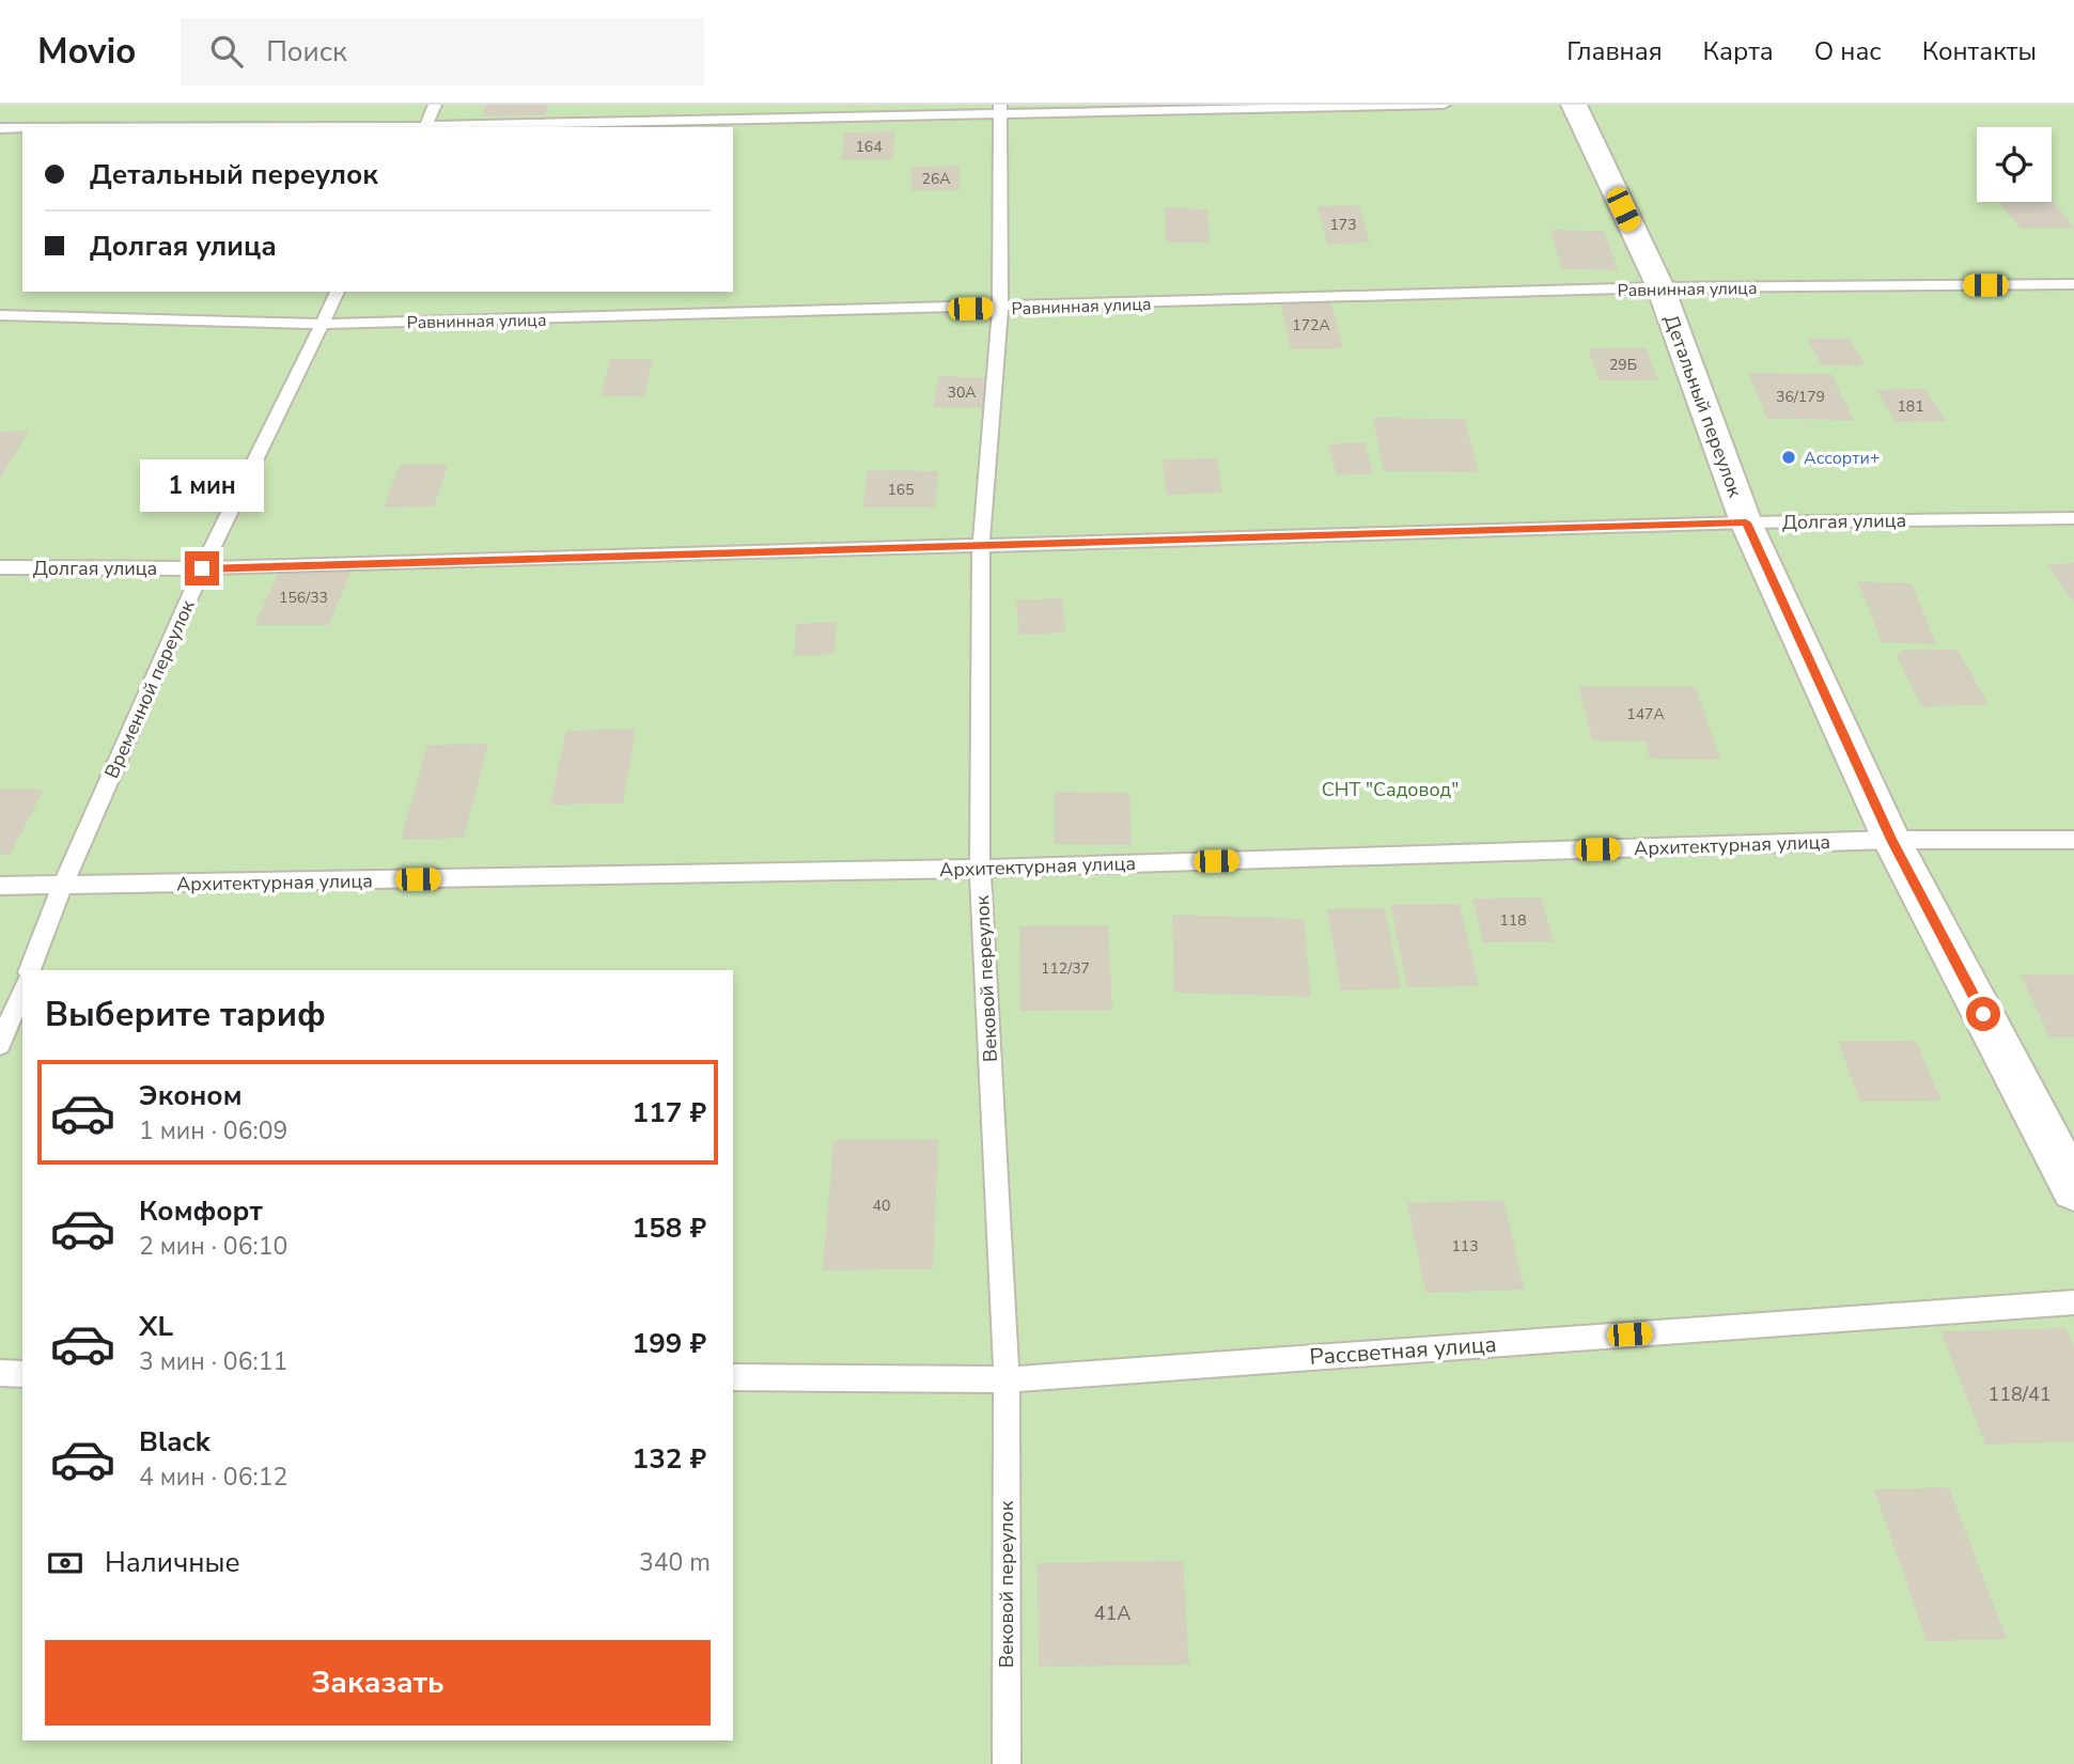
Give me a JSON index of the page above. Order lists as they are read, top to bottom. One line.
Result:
{"streets":{"street":["Детальный переулок"],"lane":["Равнинная улица","Долгая улица","Временной переулок","Архитектурная улица","Вековой переулок","Рассветная улица"]},"crossings":[["Равнинная улица","Детальный переулок"],["Равнинная улица","Временной переулок"],["Равнинная улица","Вековой переулок"],["Детальный переулок","Долгая улица"],["Детальный переулок","Архитектурная улица"],["Долгая улица","Временной переулок"],["Долгая улица","Вековой переулок"],["Временной переулок","Архитектурная улица"],["Архитектурная улица","Вековой переулок"],["Вековой переулок","Рассветная улица"]],"parks":["СНТ \"Садовод\""],"places":["Ассорти+"],"house_numbers":["164","26А","173","172А","29Б","30А","36/179","181","165","156/33","147А","118","112/37","40","113","118/41","41А"],"page":{"header":"Movio","search":"Поиск","nav":["Главная","Карта","О нас","Контакты"],"banner":["Детальный переулок","Долгая улица"],"bubble":"1 мин","heading":"Выберите тариф","list":[{"name":"Эконом","note":"1 мин · 06:09","value":"117 ₽"},{"name":"Комфорт","note":"2 мин · 06:10","value":"158 ₽"},{"name":"XL","note":"3 мин · 06:11","value":"199 ₽"},{"name":"Black","note":"4 мин · 06:12","value":"132 ₽"}],"pay":["Наличные","340 m"],"buttons":"Заказать"}}
